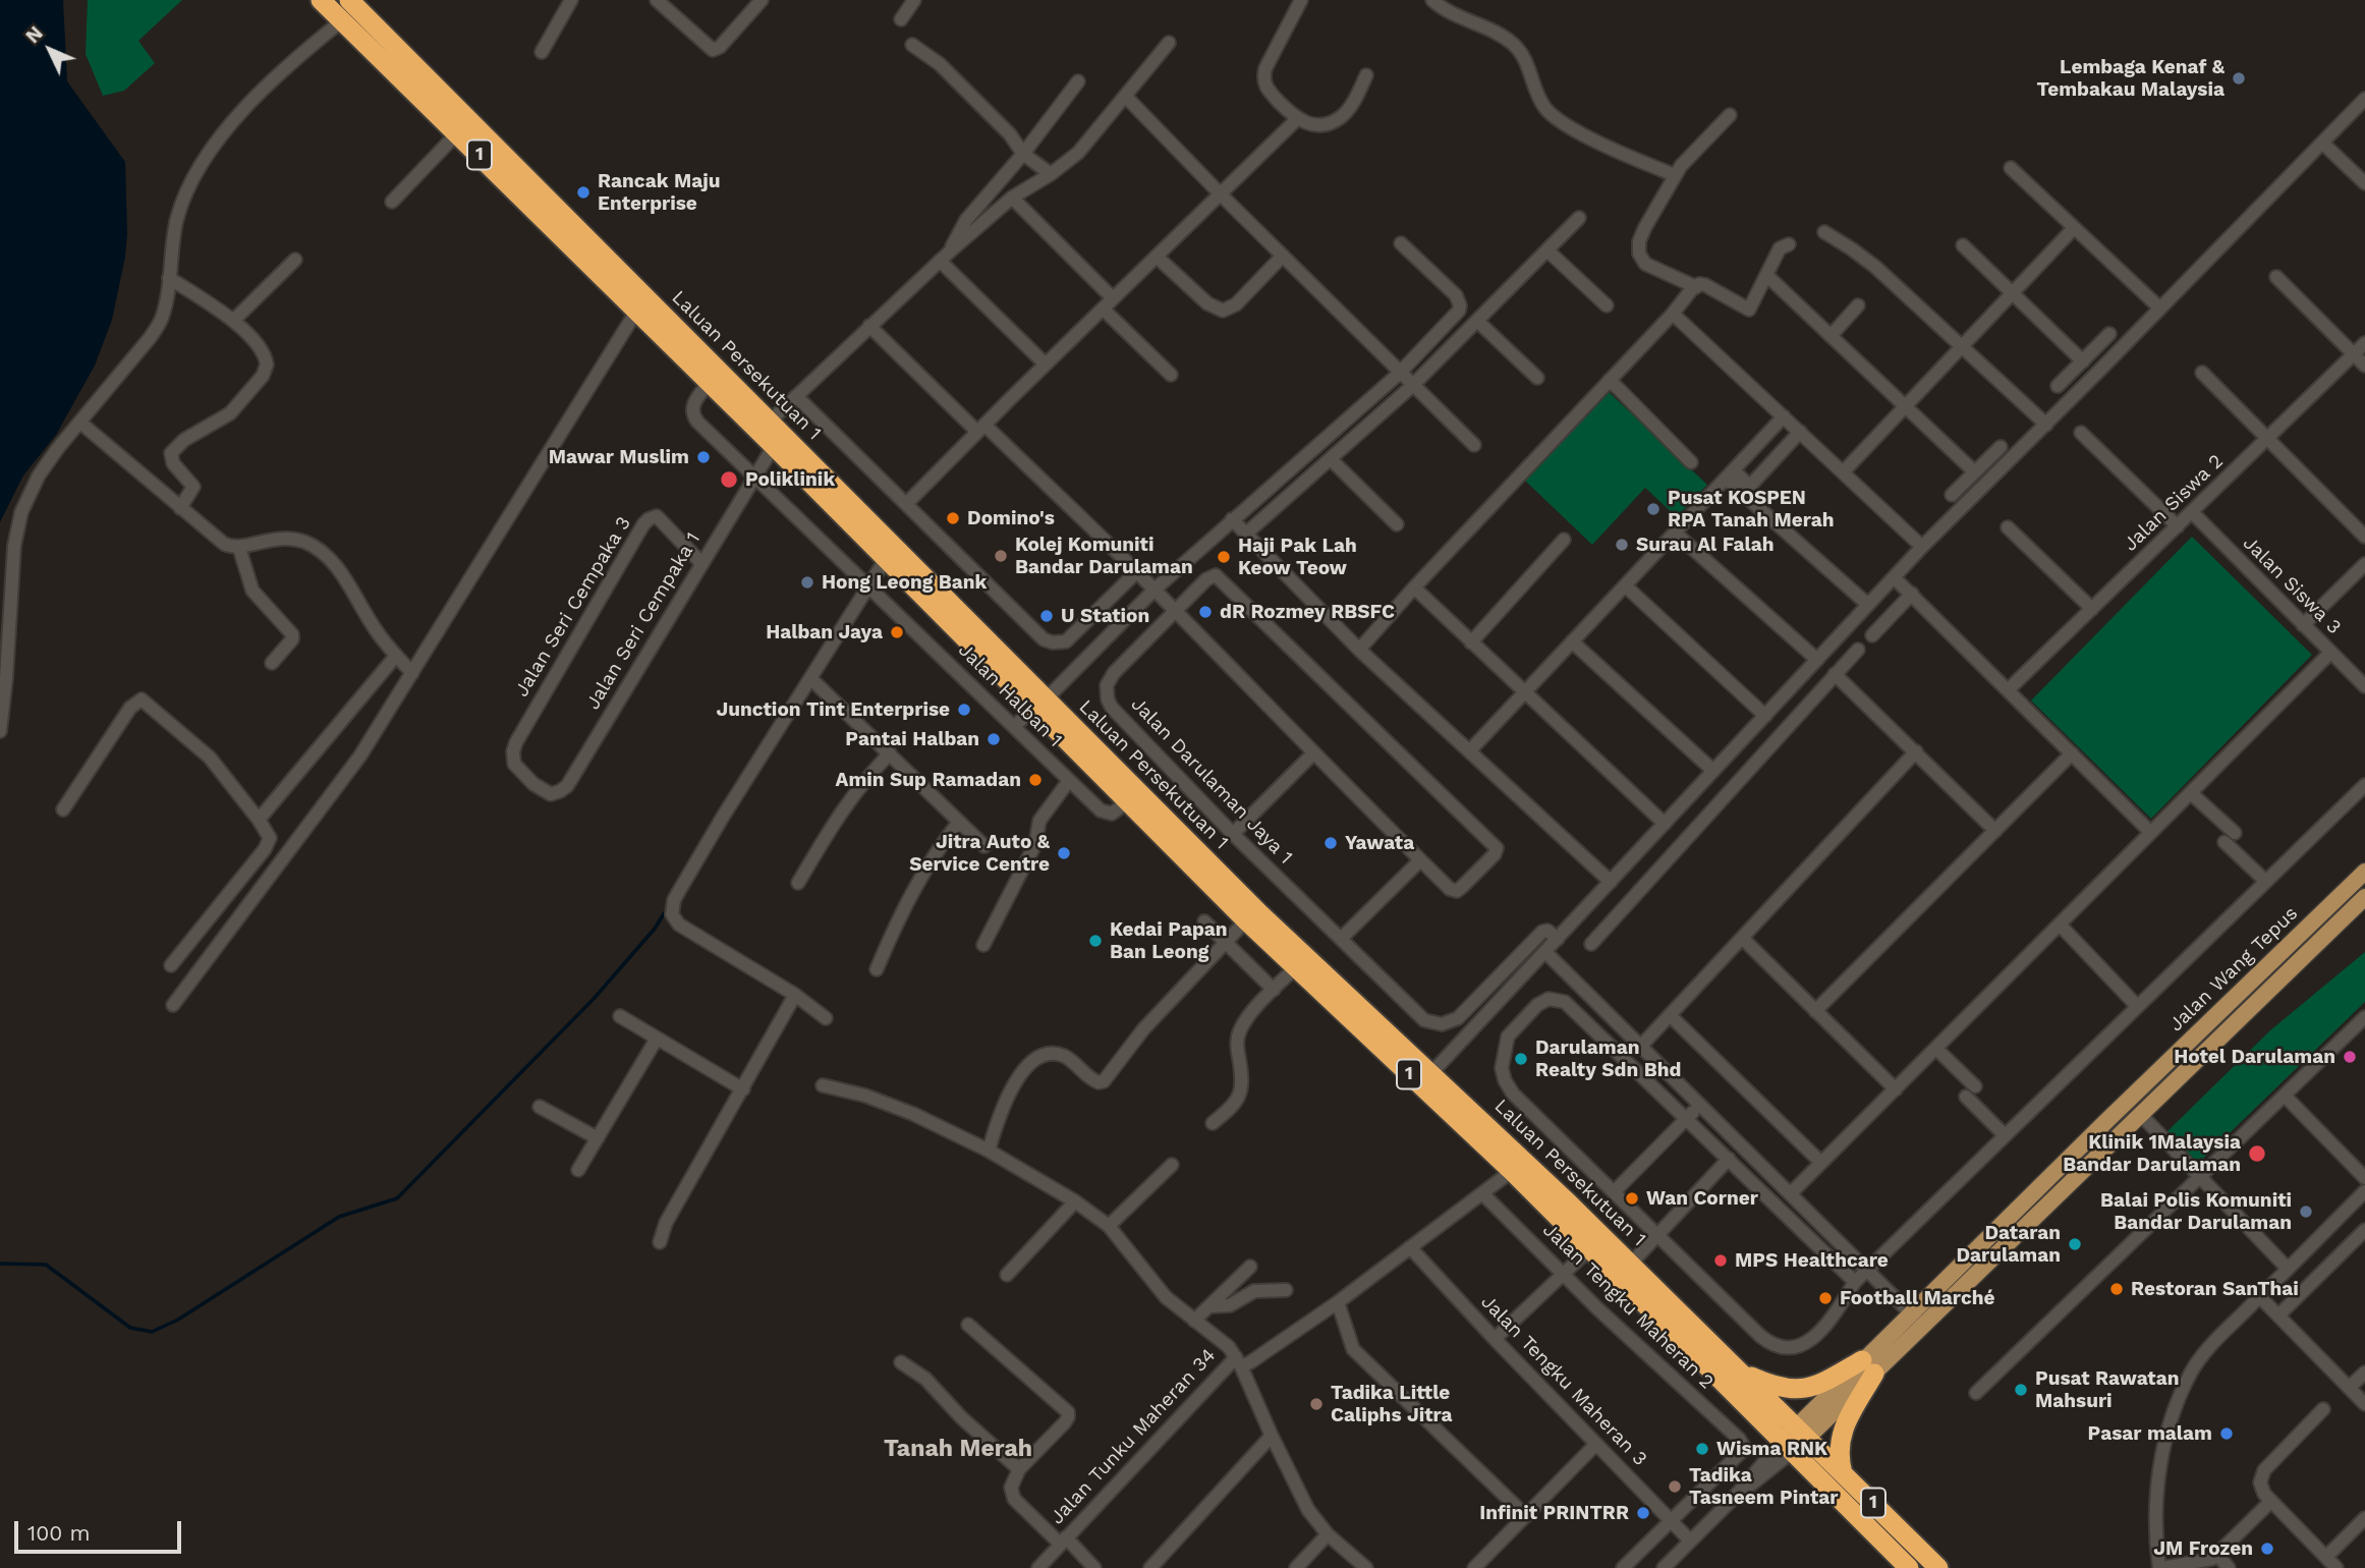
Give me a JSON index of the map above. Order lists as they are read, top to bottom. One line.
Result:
{"streets":{"highway":["1","Laluan Persekutuan 1"],"main road":["Jalan Wang Tepus"],"street":["Jalan Siswa 2","Jalan Siswa 3","Jalan Seri Cempaka 3","Jalan Seri Cempaka 1","Jalan Halban 1","Jalan Darulaman Jaya 1","Jalan Tengku Maheran 2","Jalan Tengku Maheran 3","Jalan Tunku Maheran 34"]},"crossings":[["Laluan Persekutuan 1","Jalan Seri Cempaka 1"],["Laluan Persekutuan 1","Jalan Halban 1"],["Laluan Persekutuan 1","Jalan Wang Tepus"],["Laluan Persekutuan 1","Jalan Tunku Maheran 34"],["Jalan Siswa 2","Jalan Siswa 3"],["Jalan Seri Cempaka 3","Jalan Seri Cempaka 1"],["Jalan Seri Cempaka 1","Jalan Halban 1"],["Jalan Tengku Maheran 2","Jalan Tengku Maheran 3"],["Jalan Tengku Maheran 2","Jalan Tunku Maheran 34"],["Jalan Tengku Maheran 3","Jalan Tunku Maheran 34"]],"districts":["Tanah Merah"],"places":["Lembaga Kenaf & Tembakau Malaysia","Rancak Maju Enterprise","Mawar Muslim","Poliklinik","Pusat KOSPEN RPA Tanah Merah","Domino's","Surau Al Falah","Kolej Komuniti Bandar Darulaman","Haji Pak Lah Keow Teow","Hong Leong Bank","dR Rozmey RBSFC","U Station","Halban Jaya","Junction Tint Enterprise","Pantai Halban","Amin Sup Ramadan","Yawata","Jitra Auto & Service Centre","Kedai Papan Ban Leong","Hotel Darulaman","Darulaman Realty Sdn Bhd","Klinik 1Malaysia Bandar Darulaman","Wan Corner","Balai Polis Komuniti Bandar Darulaman","Dataran Darulaman","MPS Healthcare","Restoran SanThai","Football Marché","Pusat Rawatan Mahsuri","Tadika Little Caliphs Jitra","Pasar malam","Wisma RNK","Tadika Tasneem Pintar","Infinit PRINTRR","JM Frozen"],"scale_bar":"100 m","north":"top left"}
